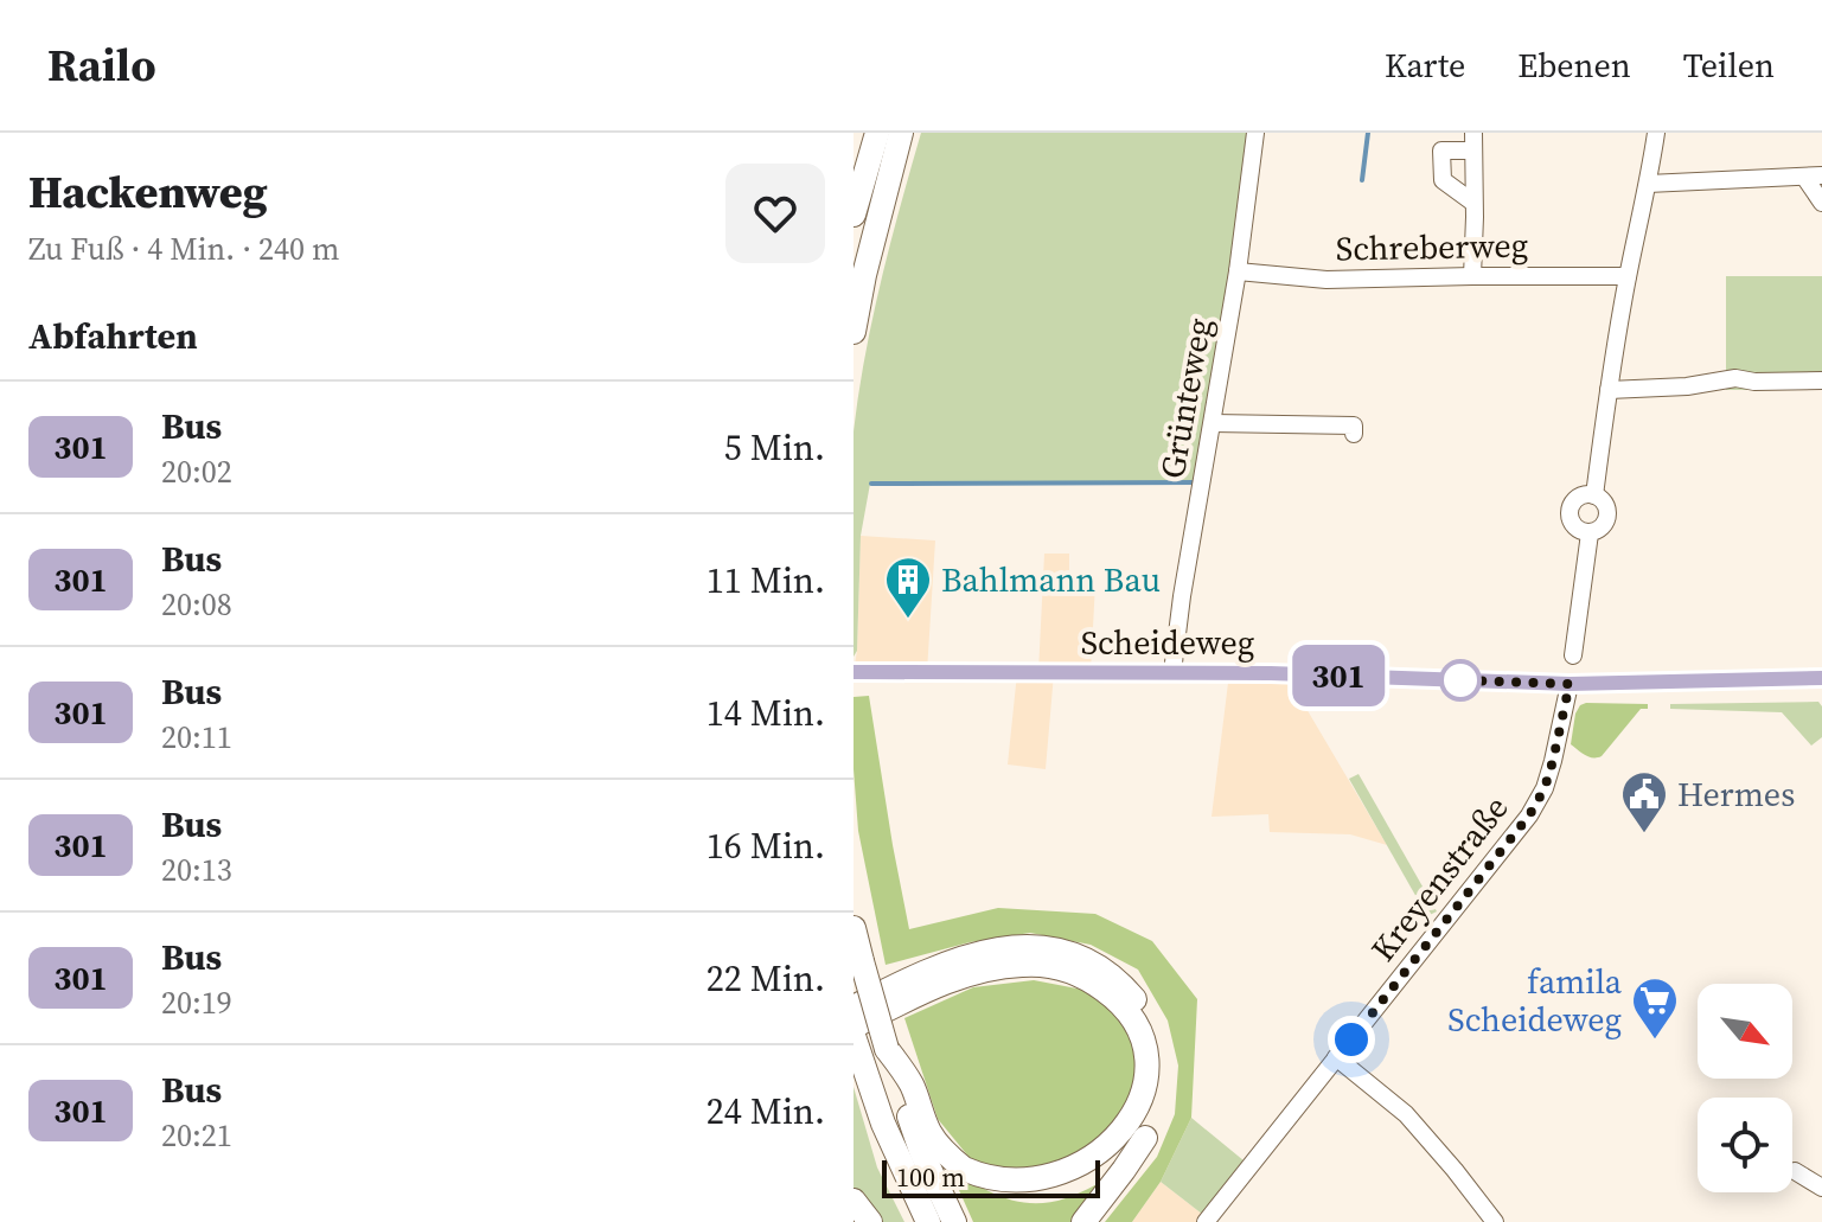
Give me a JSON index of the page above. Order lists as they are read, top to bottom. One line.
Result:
{"streets":{"street":["Schreberweg","Grünteweg","Scheideweg","Kreyenstraße"]},"crossings":[["Schreberweg","Grünteweg"],["Grünteweg","Scheideweg"],["Scheideweg","Kreyenstraße"]],"places":{"building":["Bahlmann Bau"],"public building":["Hermes"],"supermarket":["famila Scheideweg"]},"lines":["bus line 301"],"scale_bar":"100 m","north":"bottom right","page":{"header":"Railo","nav":["Karte","Ebenen","Teilen"],"heading":[["Hackenweg","Zu Fuß · 4 Min. · 240 m"],"Abfahrten"],"on_map":"301","list":[{"mark":"301","name":"Bus","note":"20:02","value":"5 Min."},{"mark":"301","name":"Bus","note":"20:08","value":"11 Min."},{"mark":"301","name":"Bus","note":"20:11","value":"14 Min."},{"mark":"301","name":"Bus","note":"20:13","value":"16 Min."},{"mark":"301","name":"Bus","note":"20:19","value":"22 Min."},{"mark":"301","name":"Bus","note":"20:21","value":"24 Min."}],"scale":"100 m"}}
